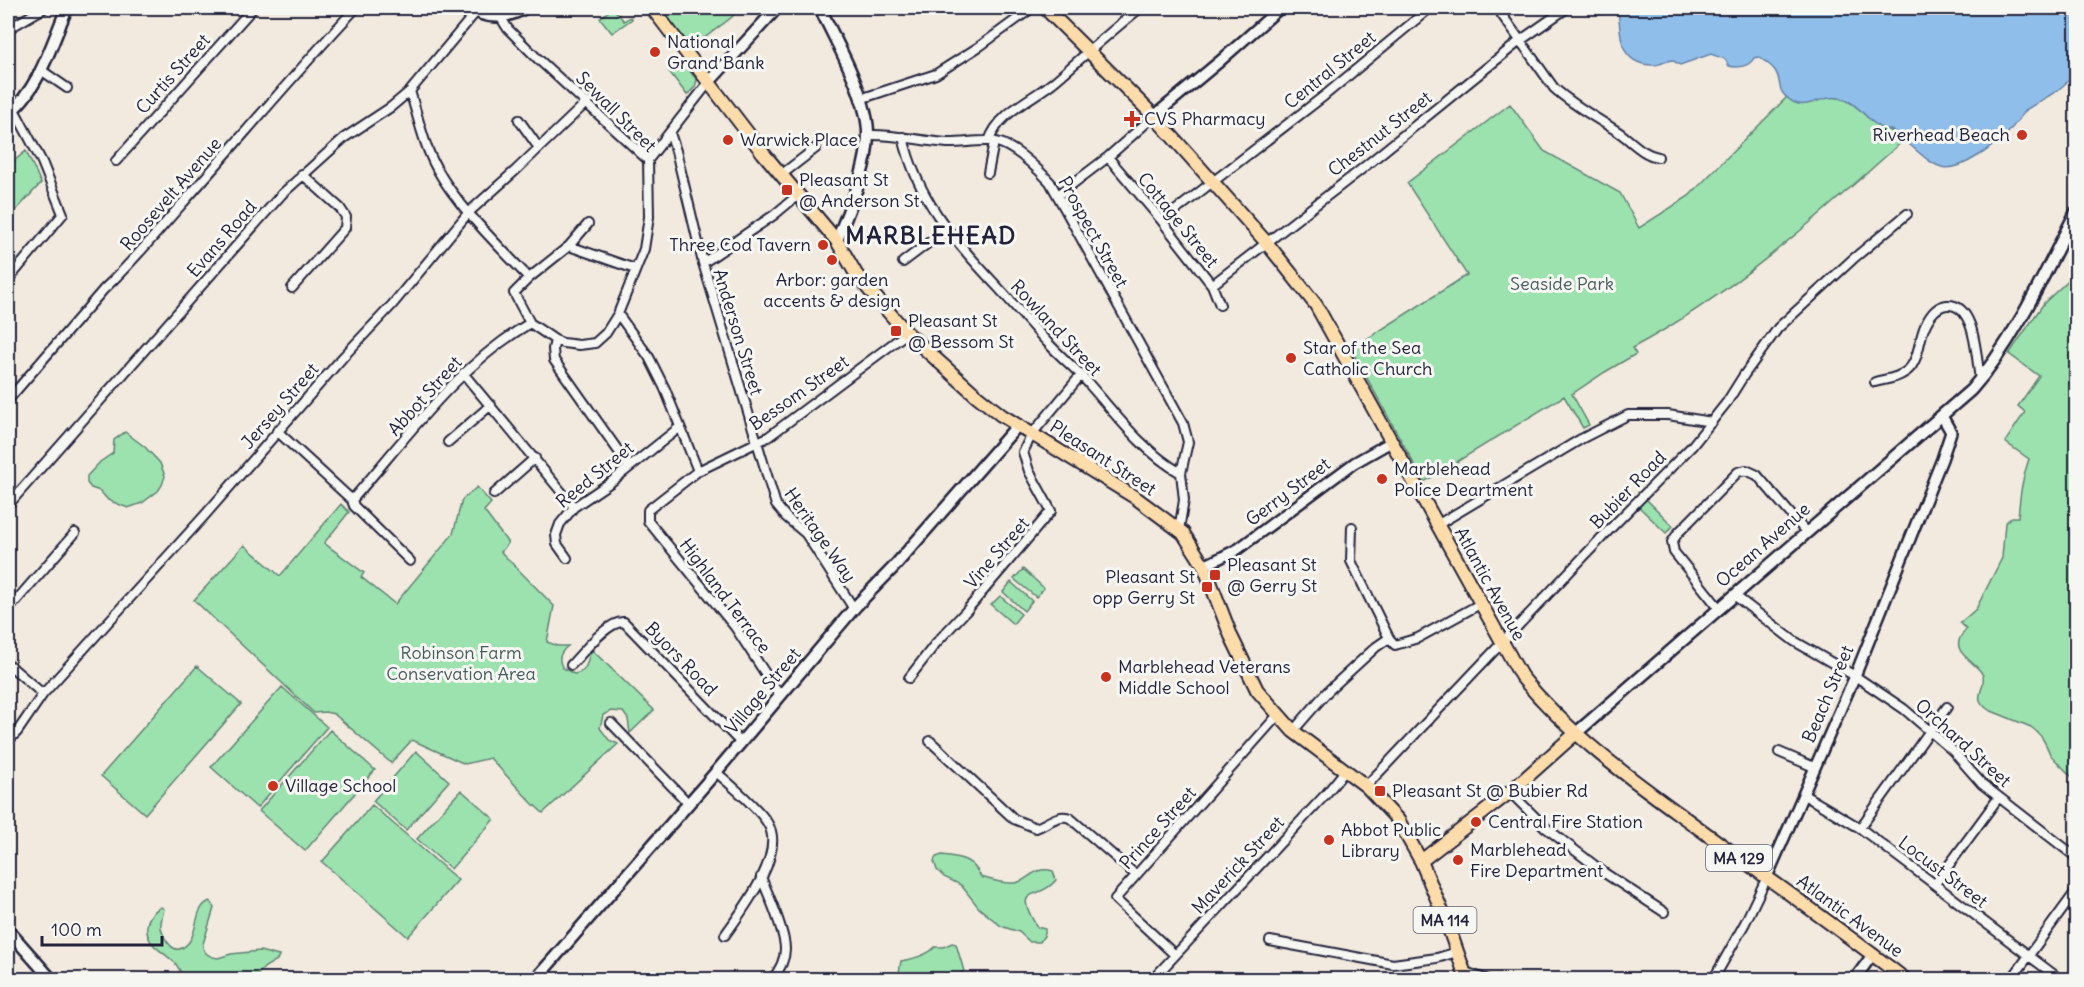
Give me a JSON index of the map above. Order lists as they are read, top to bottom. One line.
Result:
{"streets":{"main road":["Pleasant Street","Ocean Avenue","Atlantic Avenue","Village Street","MA 129","MA 114"],"street":["Central Street","Curtis Street","Sewall Street","Chestnut Street","Roosevelt Avenue","Cottage Street","Prospect Street","Evans Road","Rowland Street","Anderson Street","Bessom Street","Abbot Street","Jersey Street","Reed Street","Bubier Road","Gerry Street","Heritage Way","Vine Street","Highland Terrace","Byors Road","Beach Street","Orchard Street","Prince Street","Maverick Street","Locust Street"]},"crossings":[["Central Street","Cottage Street"],["Central Street","Atlantic Avenue"],["Sewall Street","Abbot Street"],["Sewall Street","Jersey Street"],["Chestnut Street","Cottage Street"],["Chestnut Street","Atlantic Avenue"],["Prospect Street","Rowland Street"],["Anderson Street","Bessom Street"],["Anderson Street","Pleasant Street"],["Anderson Street","Heritage Way"],["Bessom Street","Pleasant Street"],["Bessom Street","Heritage Way"],["Bessom Street","Highland Terrace"],["Pleasant Street","Bubier Road"],["Pleasant Street","Gerry Street"],["Pleasant Street","Ocean Avenue"],["Pleasant Street","Vine Street"],["Pleasant Street","Village Street"],["Pleasant Street","Prince Street"],["Pleasant Street","Maverick Street"],["Bubier Road","Atlantic Avenue"],["Gerry Street","Atlantic Avenue"],["Heritage Way","Village Street"],["Ocean Avenue","Atlantic Avenue"],["Ocean Avenue","Beach Street"],["Ocean Avenue","Orchard Street"],["Atlantic Avenue","Beach Street"],["Highland Terrace","Village Street"],["Byors Road","Village Street"],["Beach Street","Orchard Street"],["Beach Street","Locust Street"],["Prince Street","Maverick Street"]],"districts":["MARBLEHEAD"],"parks":["Seaside Park","Robinson Farm Conservation Area"],"places":{"other":["National Grand Bank","Riverhead Beach","Warwick Place","Three Cod Tavern","Arbor: garden accents & design","Star of the Sea Catholic Church","Marblehead Police Deartment","Marblehead Veterans Middle School","Village School","Central Fire Station","Abbot Public Library","Marblehead Fire Department"],"health":["CVS Pharmacy"],"transit":["Pleasant St @ Anderson St","Pleasant St @ Bessom St","Pleasant St @ Gerry St","Pleasant St opp Gerry St","Pleasant St @ Bubier Rd"]},"scale_bar":"100 m"}
